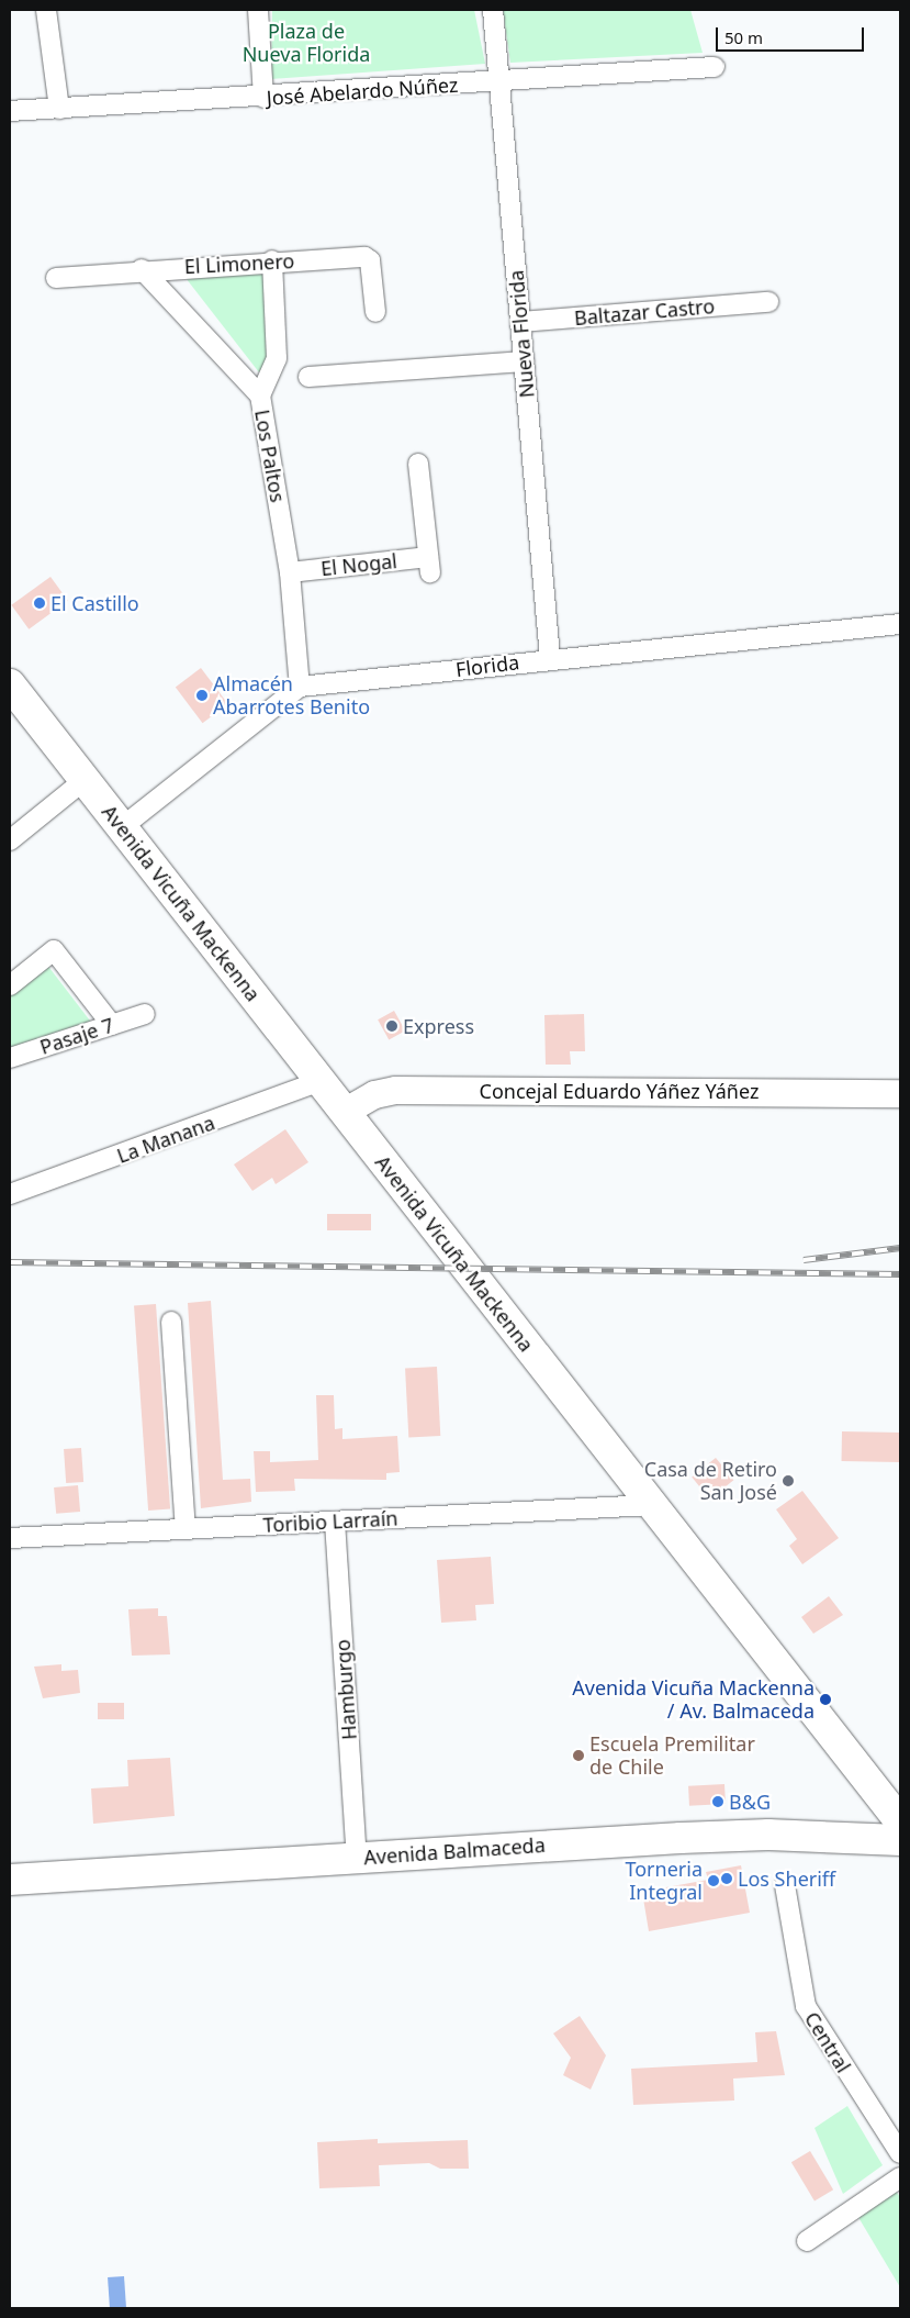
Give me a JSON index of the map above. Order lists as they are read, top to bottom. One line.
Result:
{"streets":{"main road":["Avenida Vicuña Mackenna","Avenida Balmaceda"],"street":["José Abelardo Núñez","El Limonero","Baltazar Castro","Nueva Florida","Los Paltos","El Nogal","Florida","Pasaje 7","Concejal Eduardo Yáñez Yáñez","La Manana","Toribio Larraín","Hamburgo","Central"]},"crossings":[["José Abelardo Núñez","Nueva Florida"],["El Limonero","Los Paltos"],["Baltazar Castro","Nueva Florida"],["Nueva Florida","Florida"],["Los Paltos","El Nogal"],["Los Paltos","Florida"],["Avenida Vicuña Mackenna","Concejal Eduardo Yáñez Yáñez"],["Avenida Vicuña Mackenna","La Manana"],["Avenida Vicuña Mackenna","Toribio Larraín"],["Toribio Larraín","Hamburgo"],["Hamburgo","Avenida Balmaceda"]],"parks":["Plaza de Nueva Florida"],"places":["El Castillo","Almacén Abarrotes Benito","Express","Casa de Retiro San José","Avenida Vicuña Mackenna / Av. Balmaceda","Escuela Premilitar de Chile","B&G","Los Sheriff","Torneria Integral"],"scale_bar":"50 m"}
